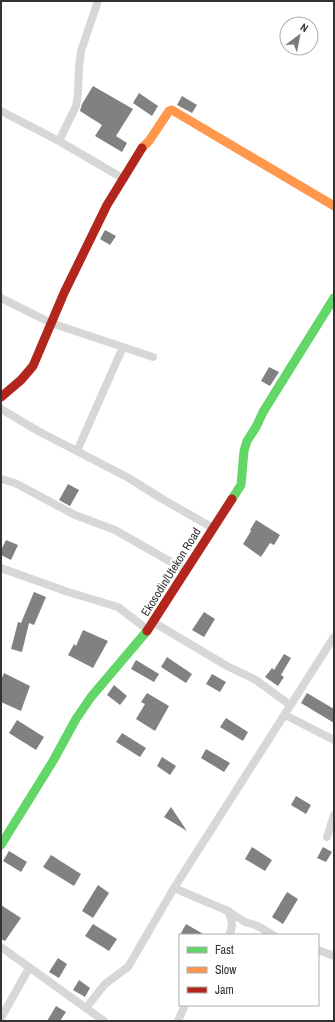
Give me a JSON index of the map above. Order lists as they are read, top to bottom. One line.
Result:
{"streets":{"street":["Ekosodin/Utekon Road"]},"legend":["Fast","Slow","Jam"],"north":"top right"}
